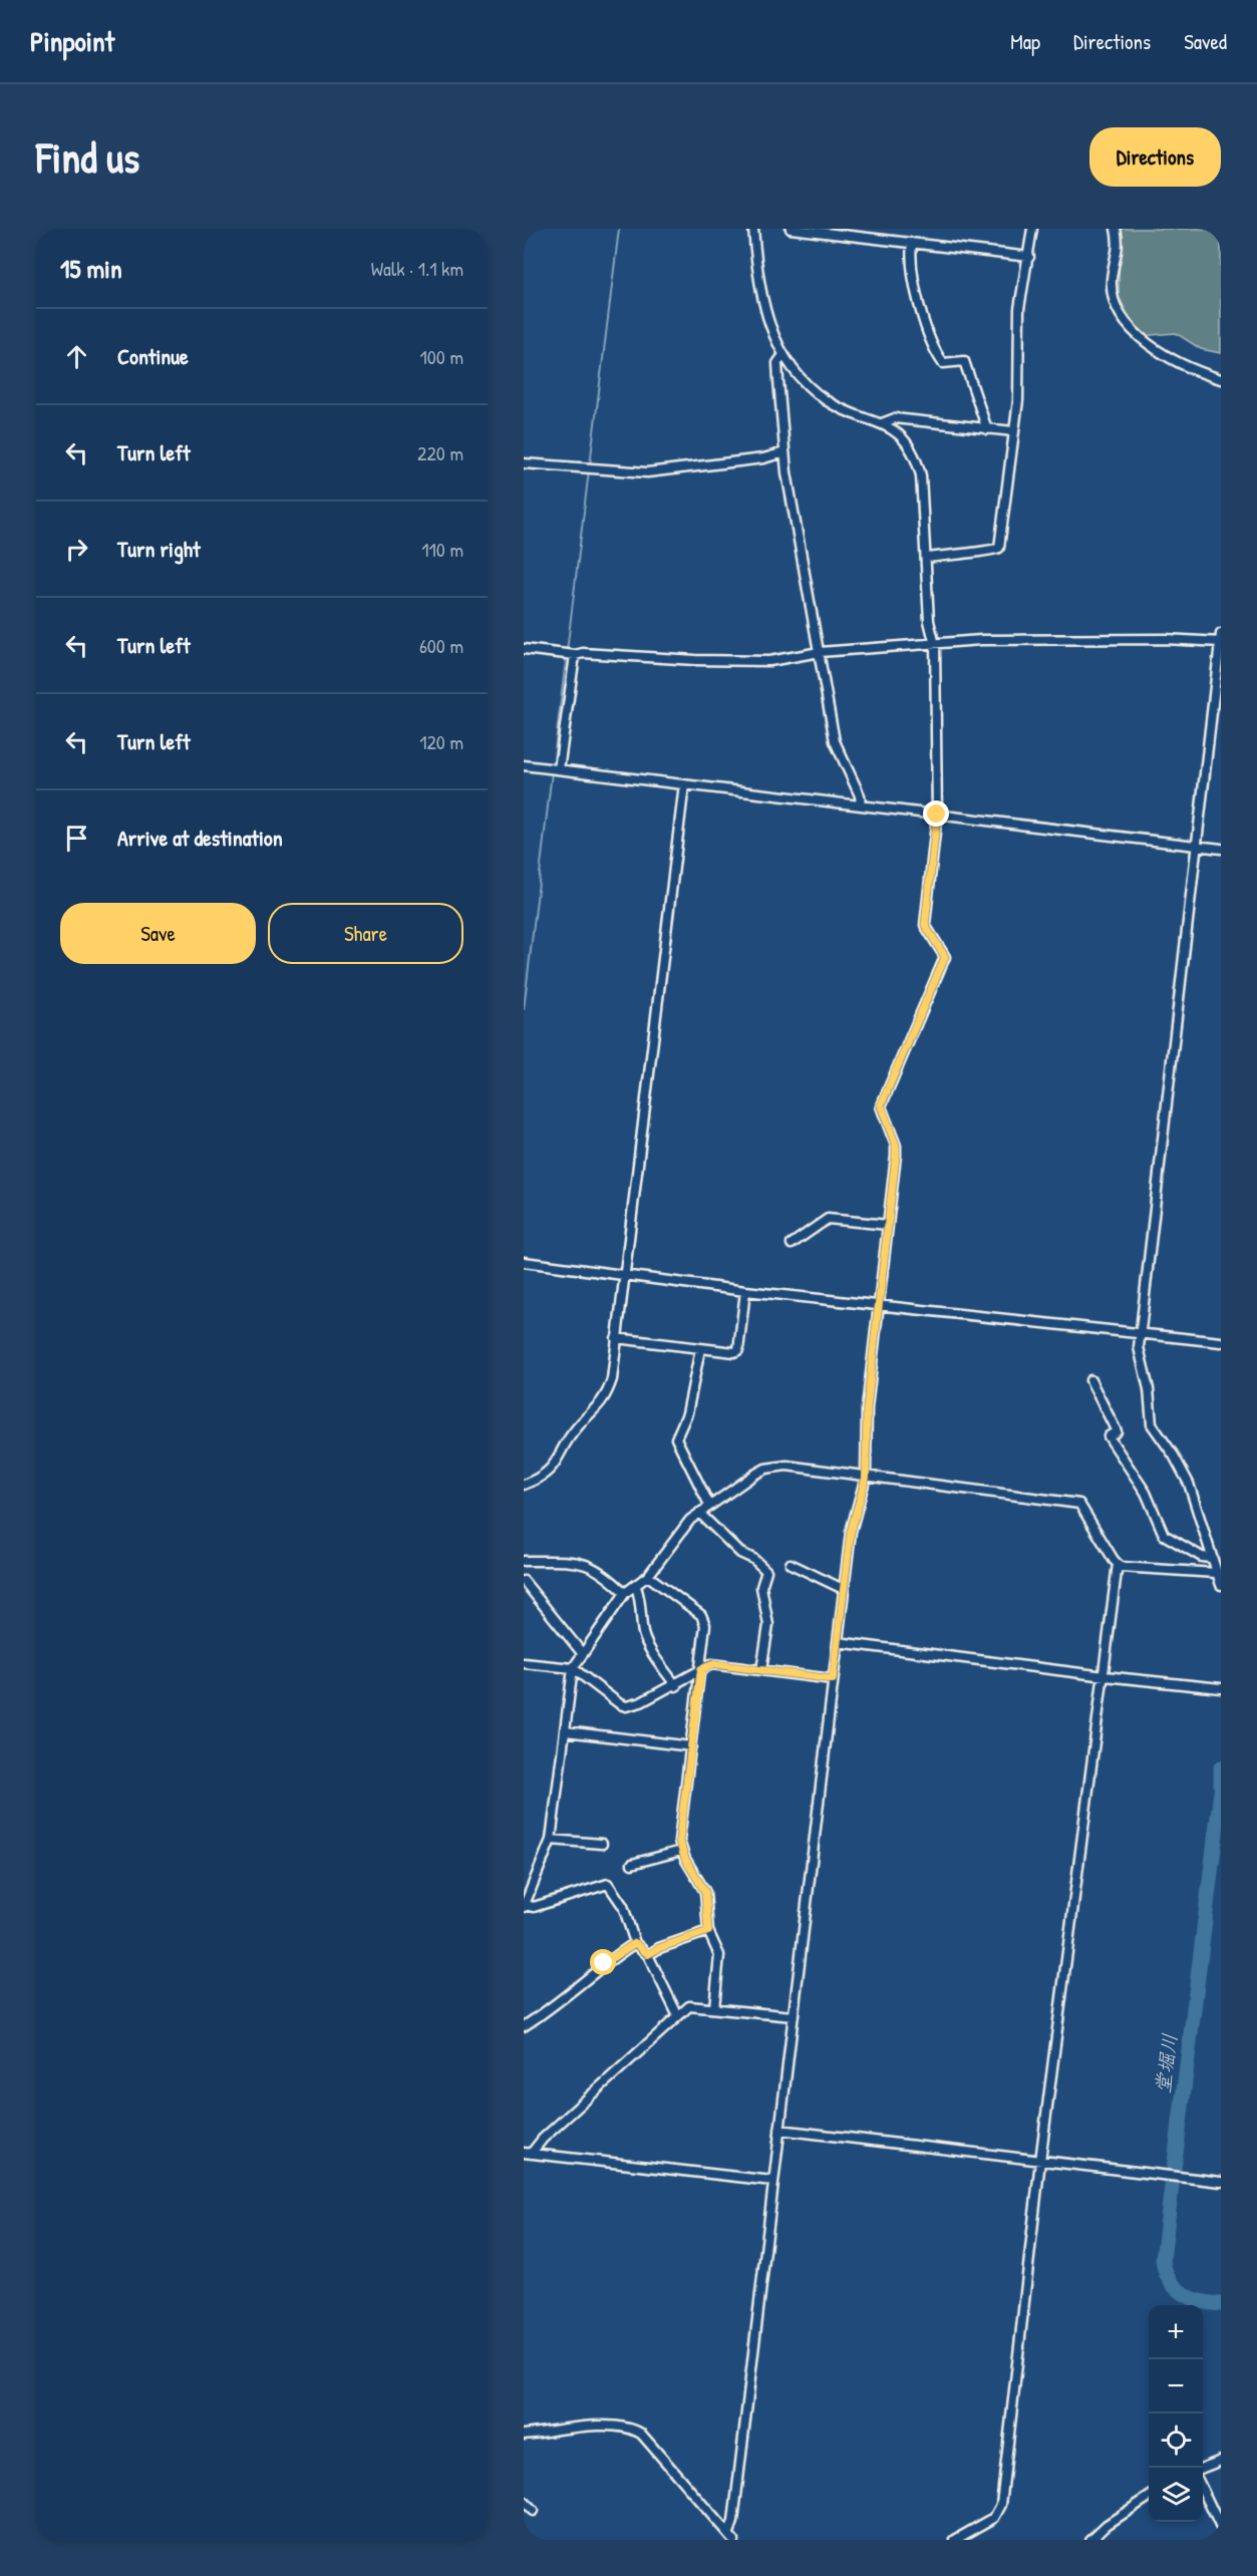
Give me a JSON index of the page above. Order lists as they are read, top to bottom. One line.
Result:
{"water":["堂堀川"],"page":{"header":"Pinpoint","nav":["Map","Directions","Saved"],"buttons":["Directions",["Save","Share"]],"title":"Find us","heading":["15 min","Walk · 1.1 km"],"list":[["Continue","100 m"],["Turn left","220 m"],["Turn right","110 m"],["Turn left","600 m"],["Turn left","120 m"],"Arrive at destination"],"map_buttons":["+","−"]}}
